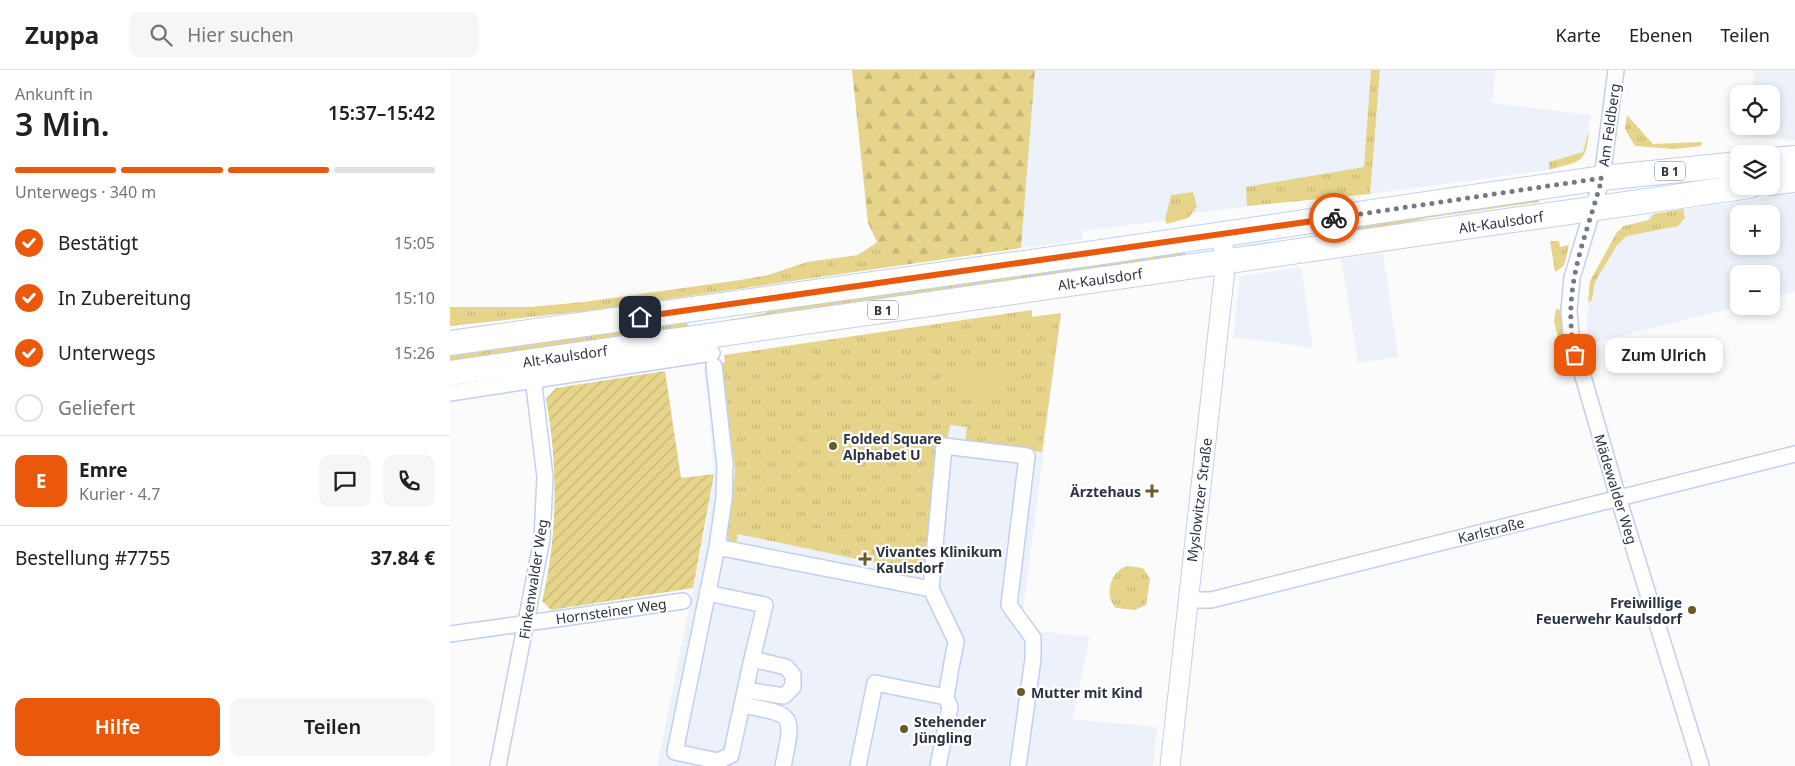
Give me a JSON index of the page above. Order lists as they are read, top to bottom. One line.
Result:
{"streets":{"main road":["B 1","Alt-Kaulsdorf"],"street":["Am Feldberg","Mädewalder Weg","Myslowitzer Straße","Karlstraße","Finkenwalder Weg","Hornsteiner Weg"]},"crossings":[["Am Feldberg","Alt-Kaulsdorf"],["Am Feldberg","Mädewalder Weg"],["Alt-Kaulsdorf","Mädewalder Weg"],["Alt-Kaulsdorf","Myslowitzer Straße"],["Alt-Kaulsdorf","Finkenwalder Weg"],["Mädewalder Weg","Karlstraße"],["Myslowitzer Straße","Karlstraße"],["Finkenwalder Weg","Hornsteiner Weg"]],"places":{"other":["Zum Ulrich","Folded Square Alphabet U","Freiwillige Feuerwehr Kaulsdorf","Mutter mit Kind","Stehender Jüngling"],"health":["Ärztehaus","Vivantes Klinikum Kaulsdorf"]},"page":{"header":"Zuppa","search":"Hier suchen","nav":["Karte","Ebenen","Teilen"],"heading":["3 Min.","Ankunft in","15:37–15:42"],"panel":["Emre","Kurier · 4.7","Bestellung #7755","37.84 €"],"map_buttons":["+","−"],"bar":"Unterwegs · 340 m","list":[["Bestätigt","15:05"],["In Zubereitung","15:10"],["Unterwegs","15:26"],"Geliefert"],"bubble":"Zum Ulrich","round":"E","buttons":["Hilfe","Teilen"]}}
